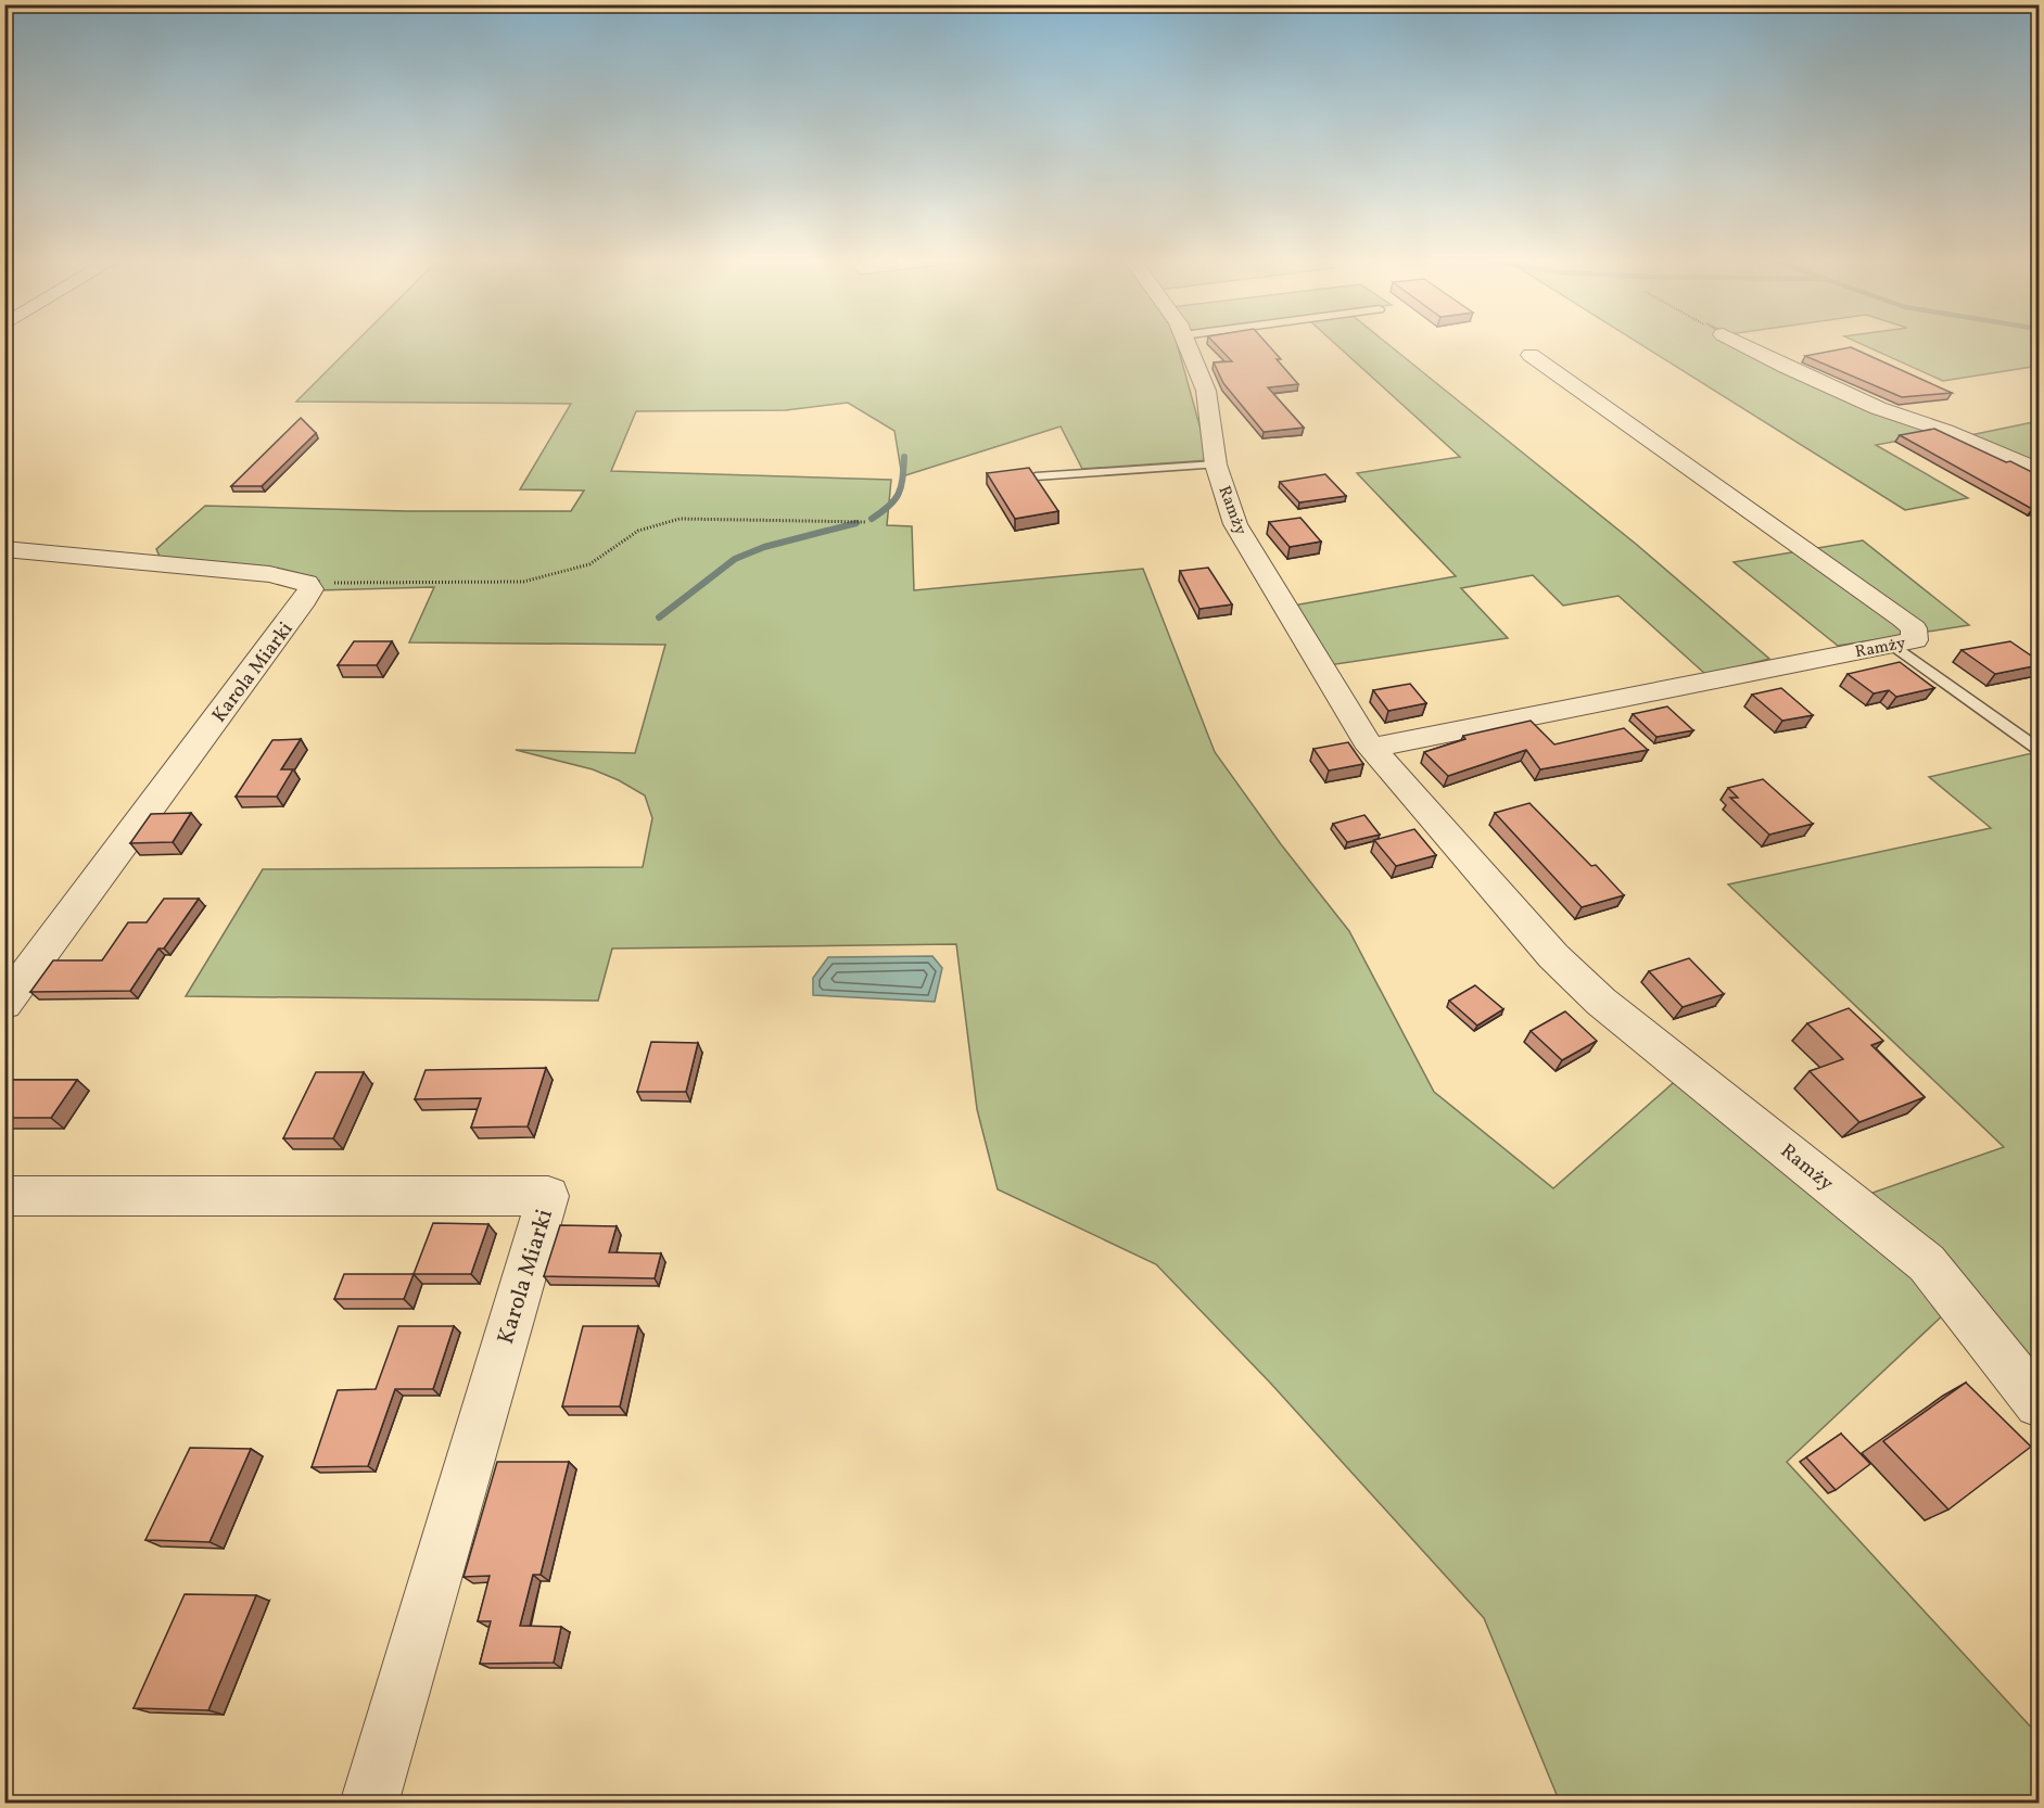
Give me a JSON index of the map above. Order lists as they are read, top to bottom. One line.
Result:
{"streets":{"street":["Ramży","Karola Miarki"]}}
